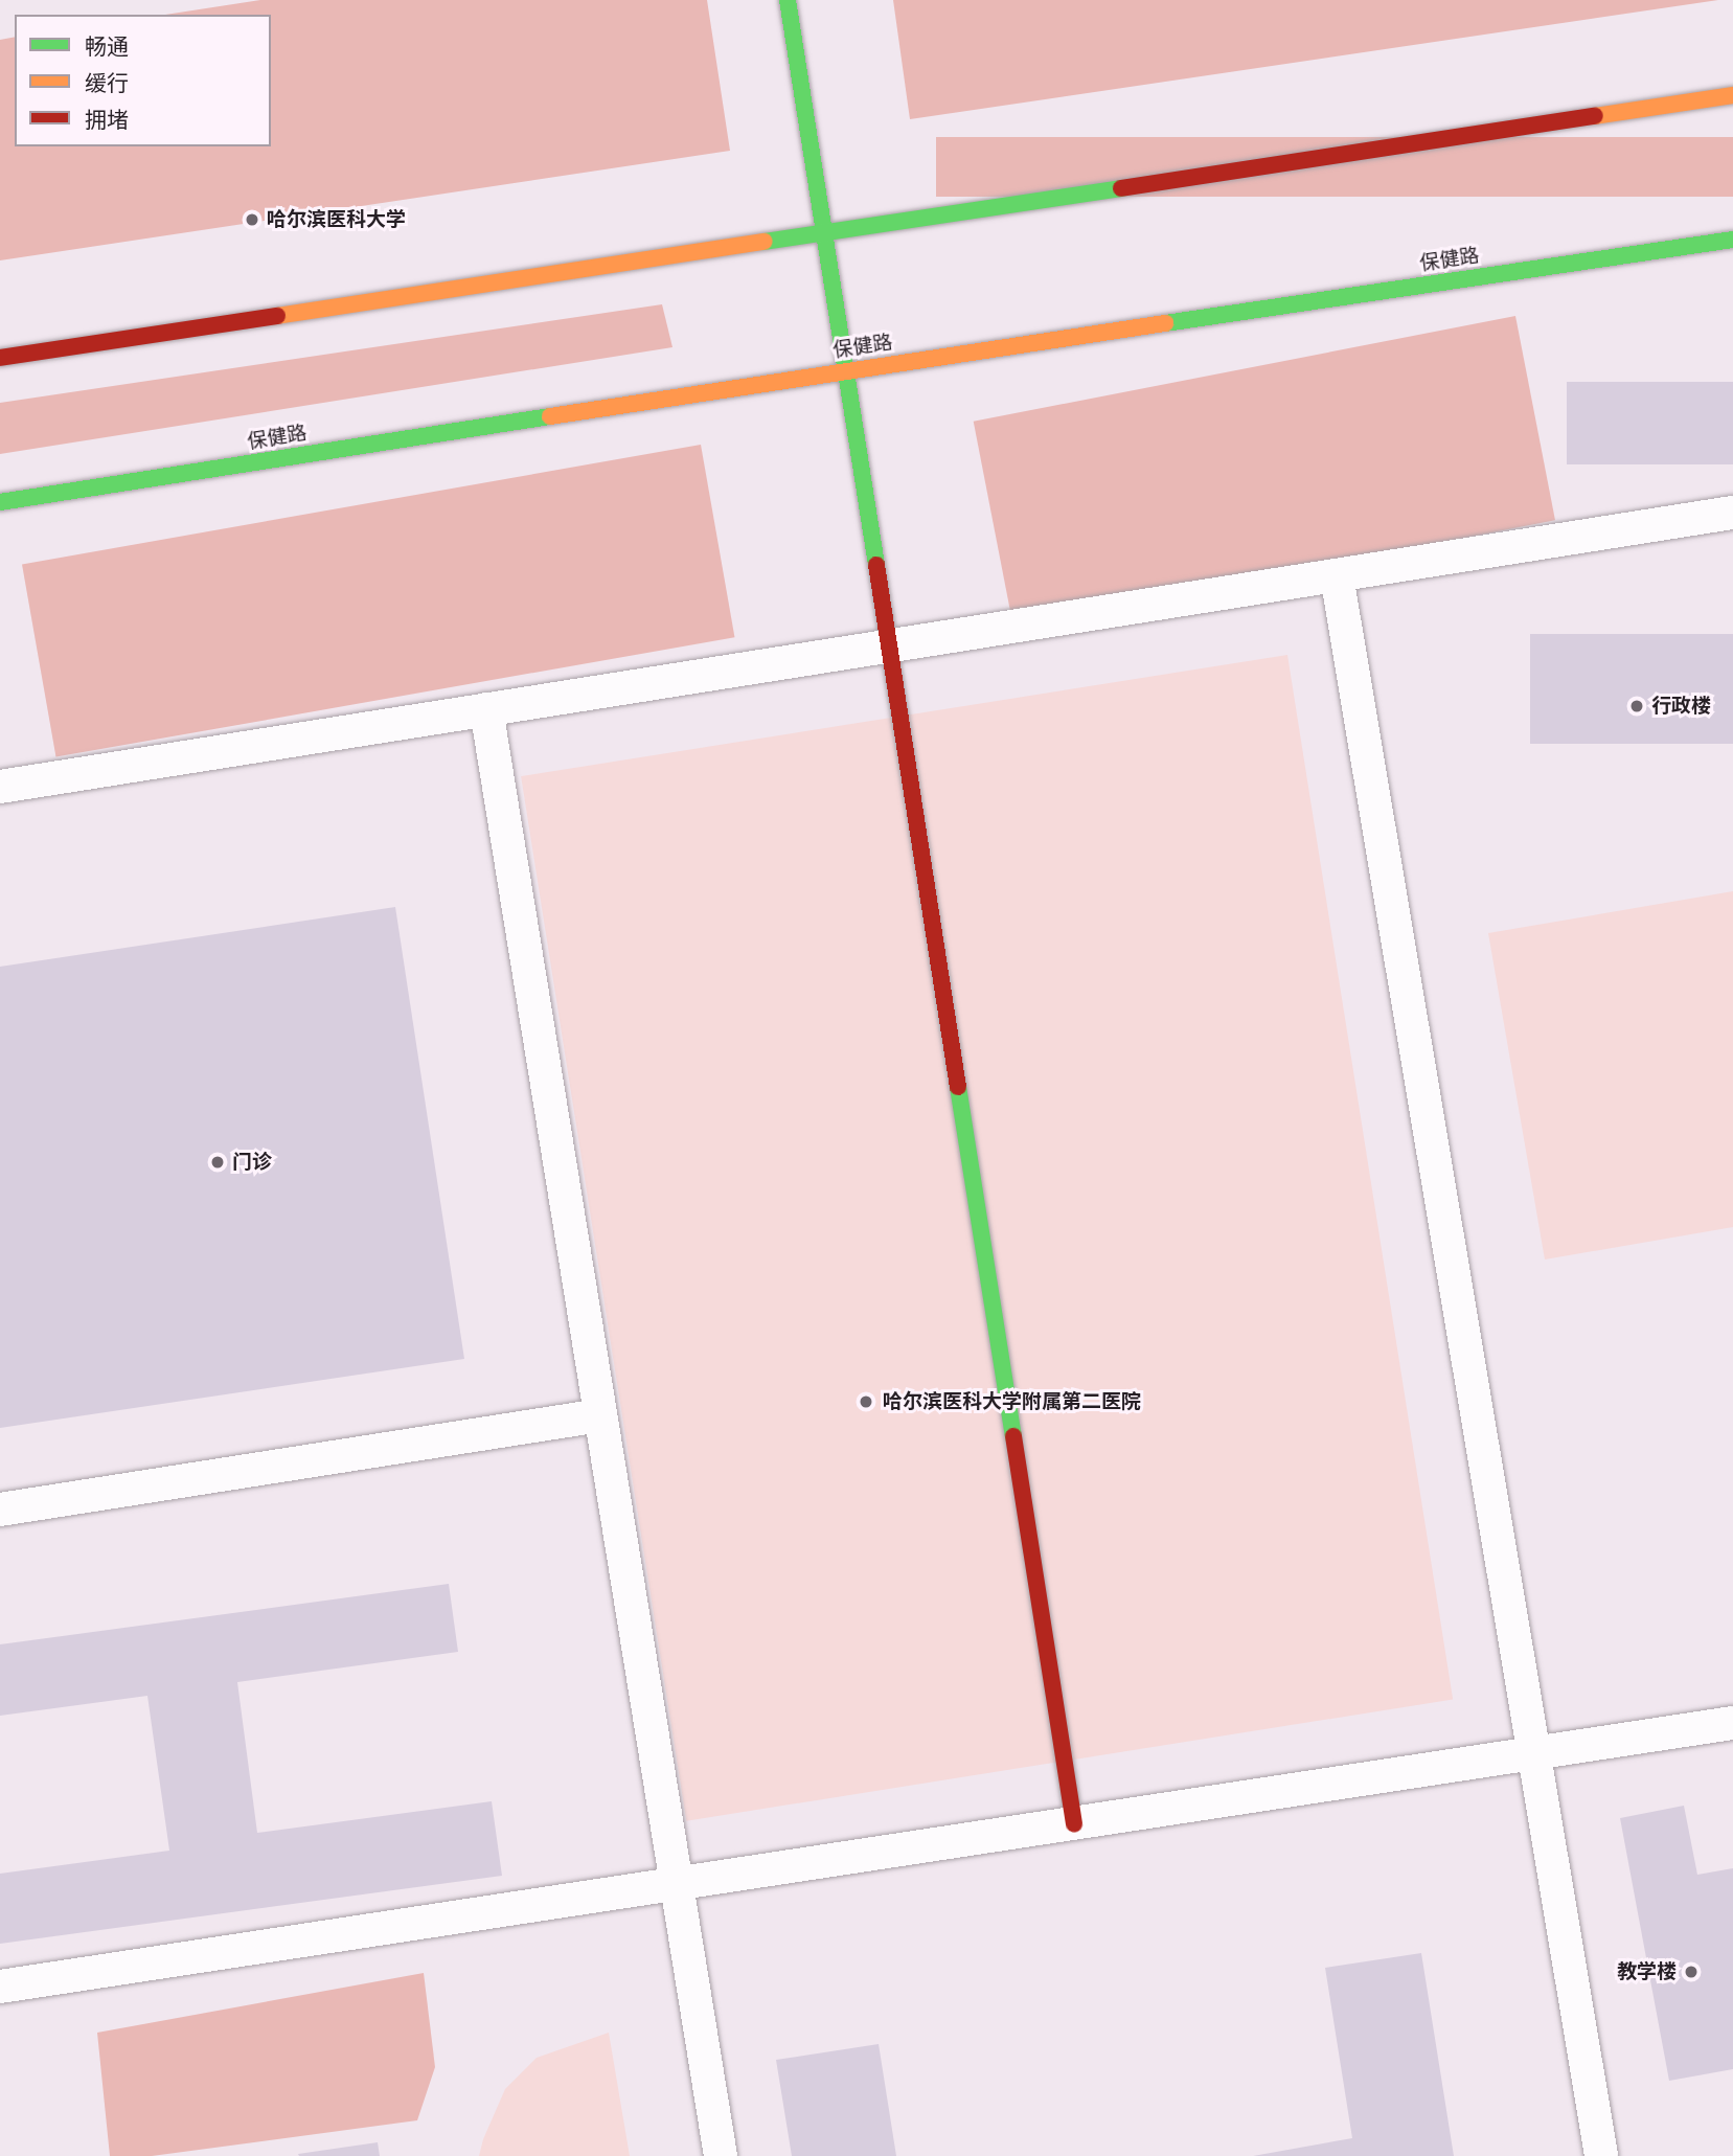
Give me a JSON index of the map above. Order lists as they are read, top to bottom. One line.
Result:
{"streets":{"main road":["保健路"]},"places":["哈尔滨医科大学","行政楼","门诊","哈尔滨医科大学附属第二医院","教学楼"],"legend":["畅通","缓行","拥堵"]}
